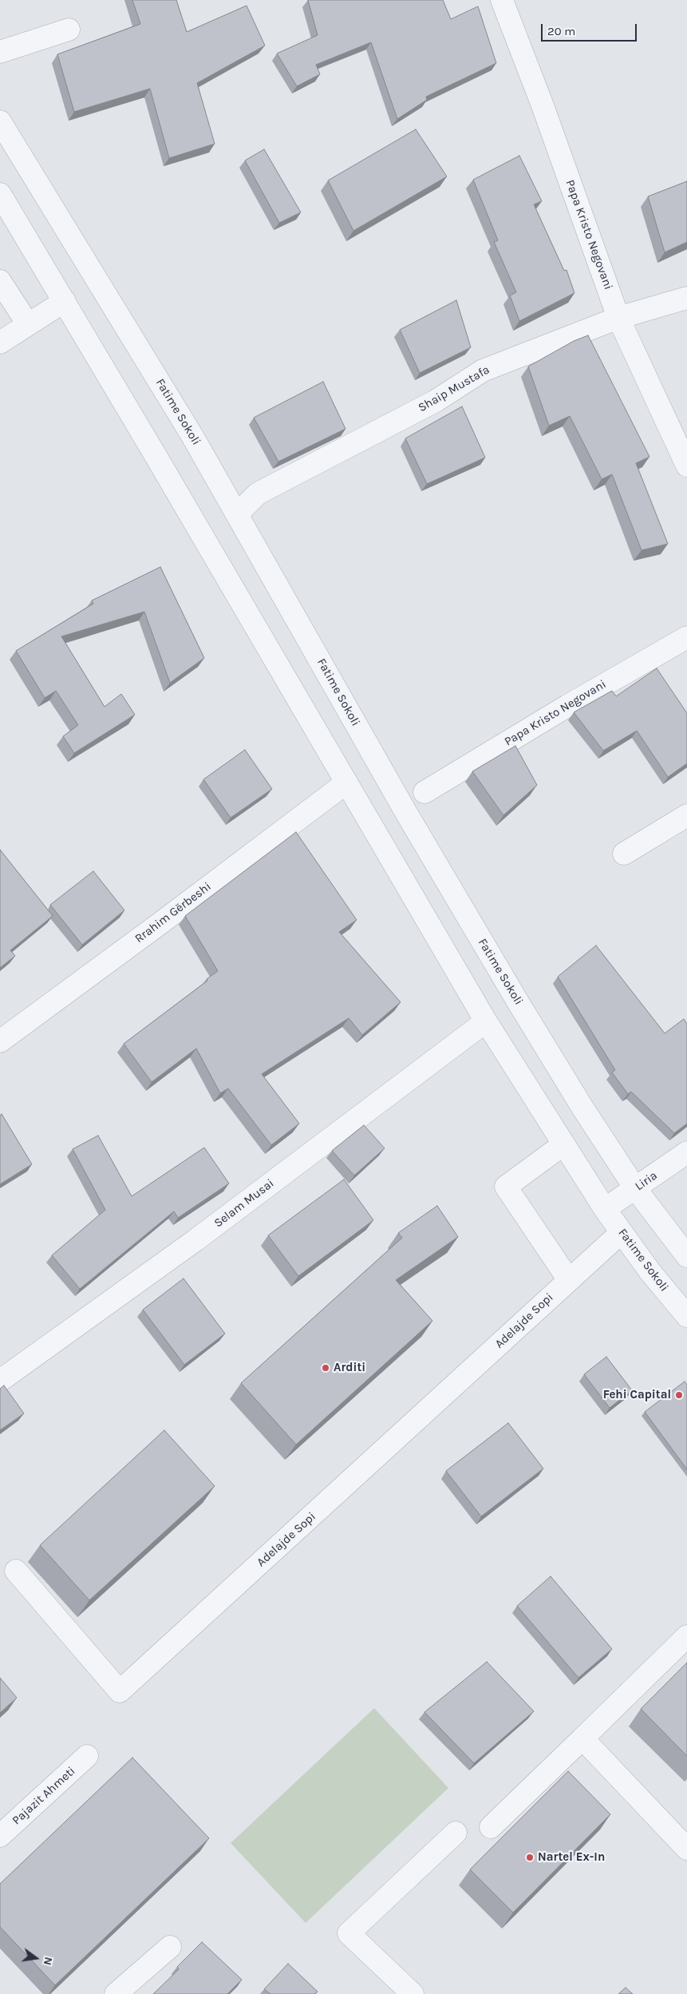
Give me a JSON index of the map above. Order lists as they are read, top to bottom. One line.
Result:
{"streets":{"street":["Papa Kristo Negovani","Shaip Mustafa","Fatime Sokoli","Rrahim Gërbeshi","Liria","Selam Musai","Adelajde Sopi","Pajazit Ahmeti"]},"crossings":[["Papa Kristo Negovani","Shaip Mustafa"],["Shaip Mustafa","Fatime Sokoli"],["Fatime Sokoli","Rrahim Gërbeshi"],["Fatime Sokoli","Liria"],["Fatime Sokoli","Selam Musai"],["Fatime Sokoli","Adelajde Sopi"]],"places":["Arditi","Fehi Capital","Nartel Ex-In"],"scale_bar":"20 m","north":"right"}
